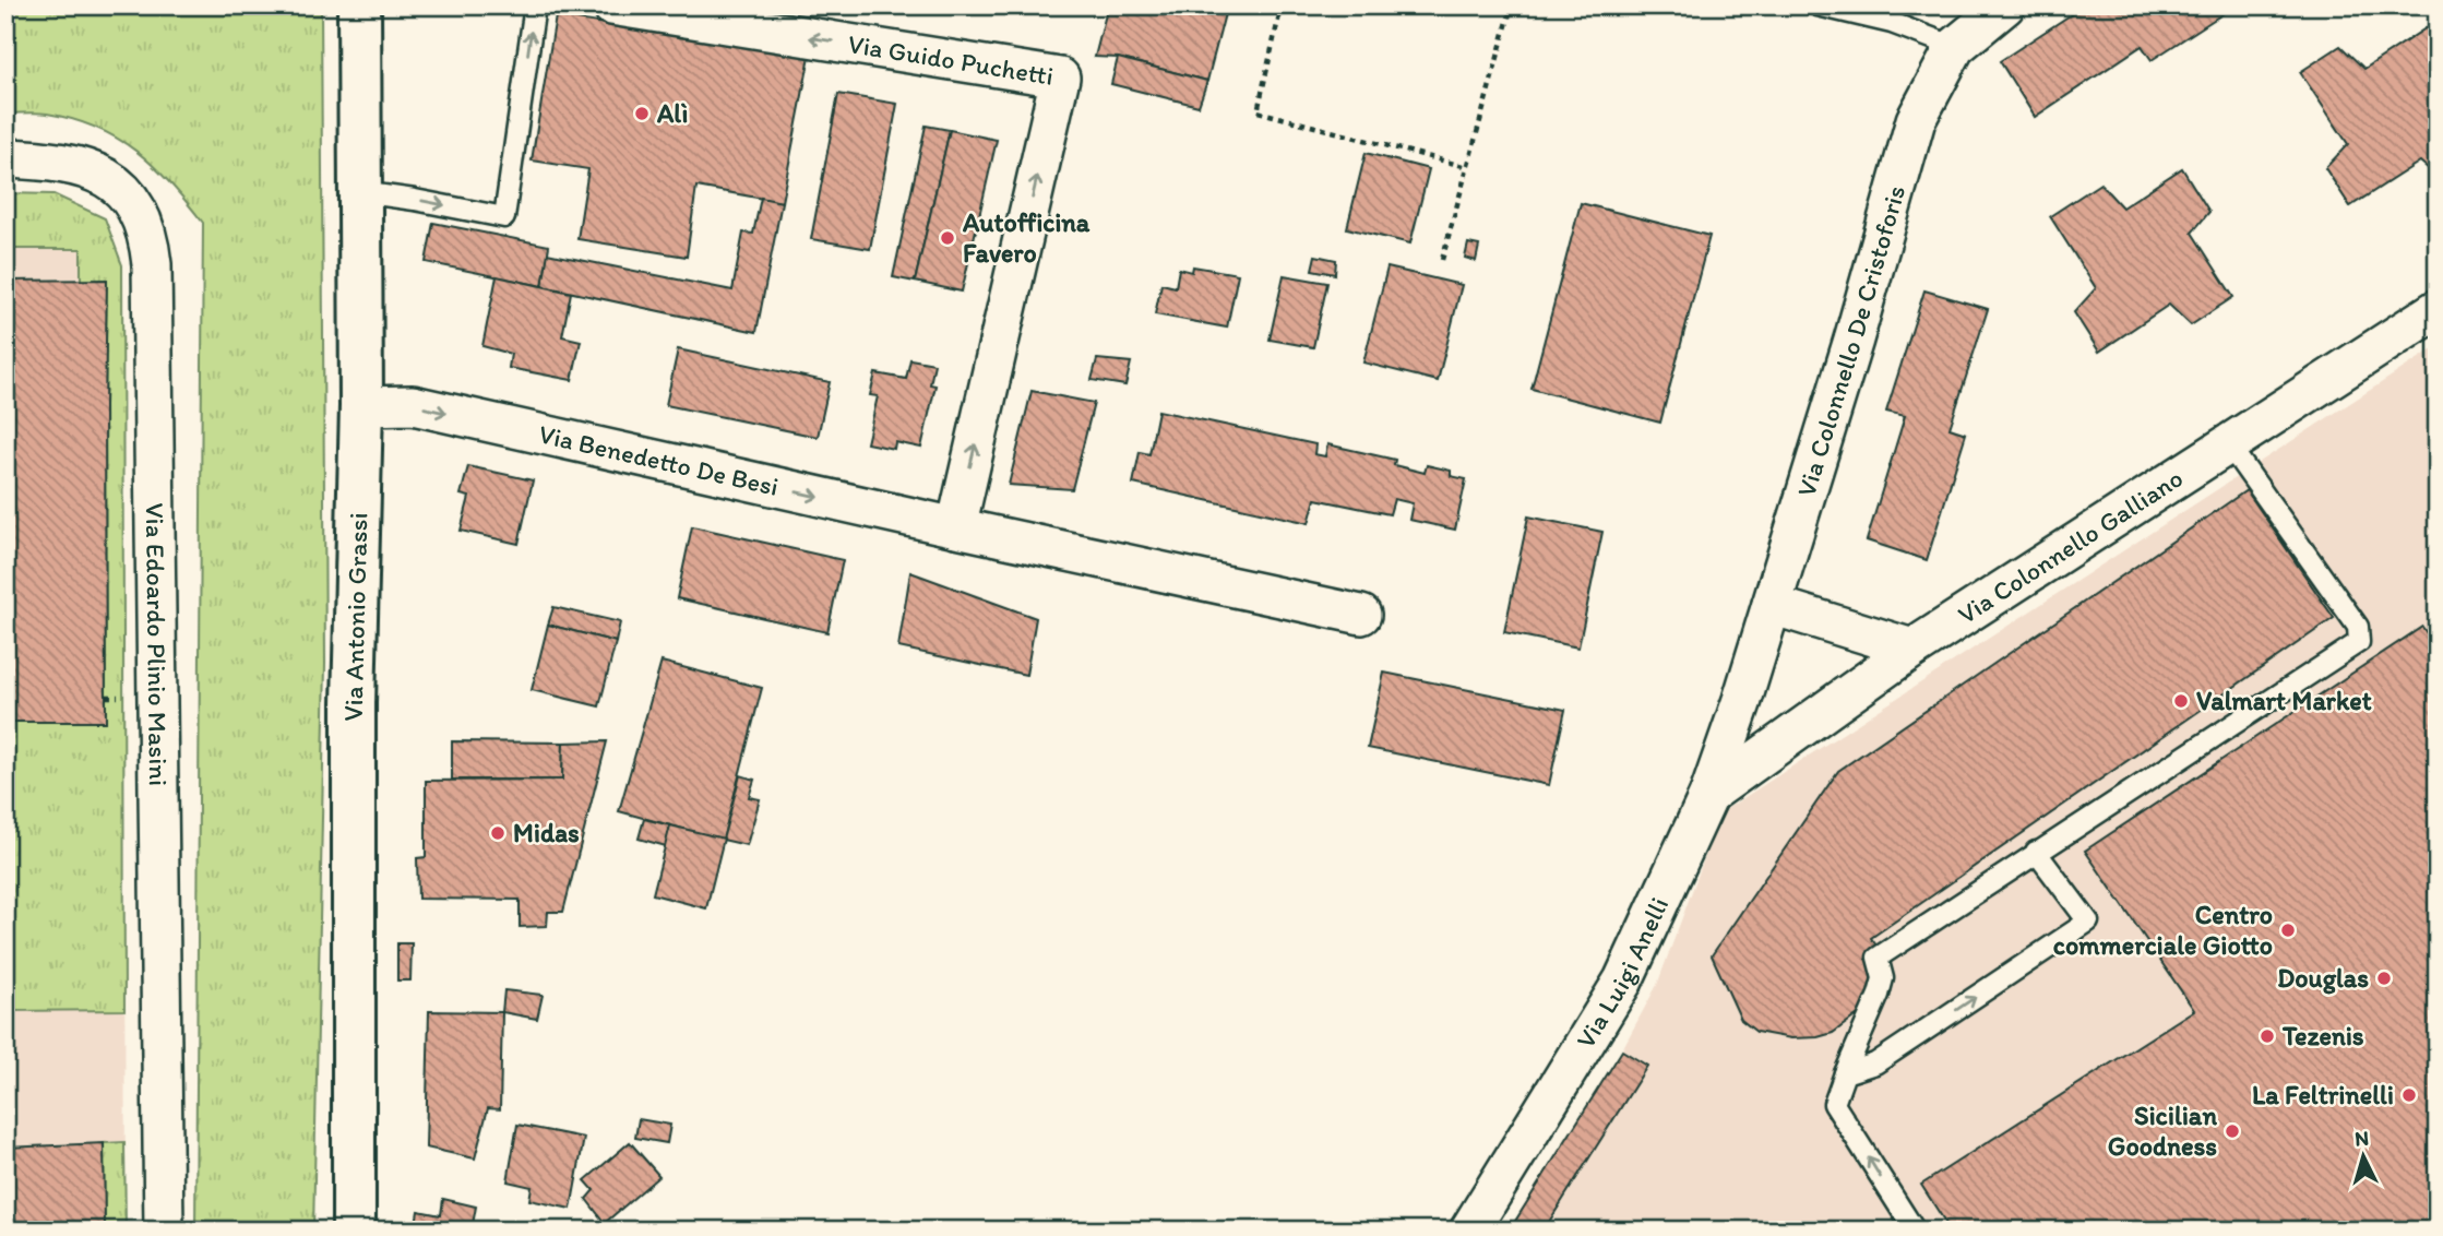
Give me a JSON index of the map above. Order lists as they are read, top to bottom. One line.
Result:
{"streets":{"street":["Via Guido Puchetti","Via Colonnello De Cristoforis","Via Benedetto De Besi","Via Colonnello Galliano","Via Antonio Grassi","Via Edoardo Plinio Masini","Via Luigi Anelli"]},"crossings":[["Via Guido Puchetti","Via Benedetto De Besi"],["Via Colonnello De Cristoforis","Via Luigi Anelli"],["Via Benedetto De Besi","Via Antonio Grassi"],["Via Colonnello Galliano","Via Luigi Anelli"]],"one_way":["Via Benedetto De Besi"],"places":["Alì","Autofficina Favero","Valmart Market","Midas","Centro commerciale Giotto","Douglas","Tezenis","La Feltrinelli","Sicilian Goodness"],"north":"top"}
